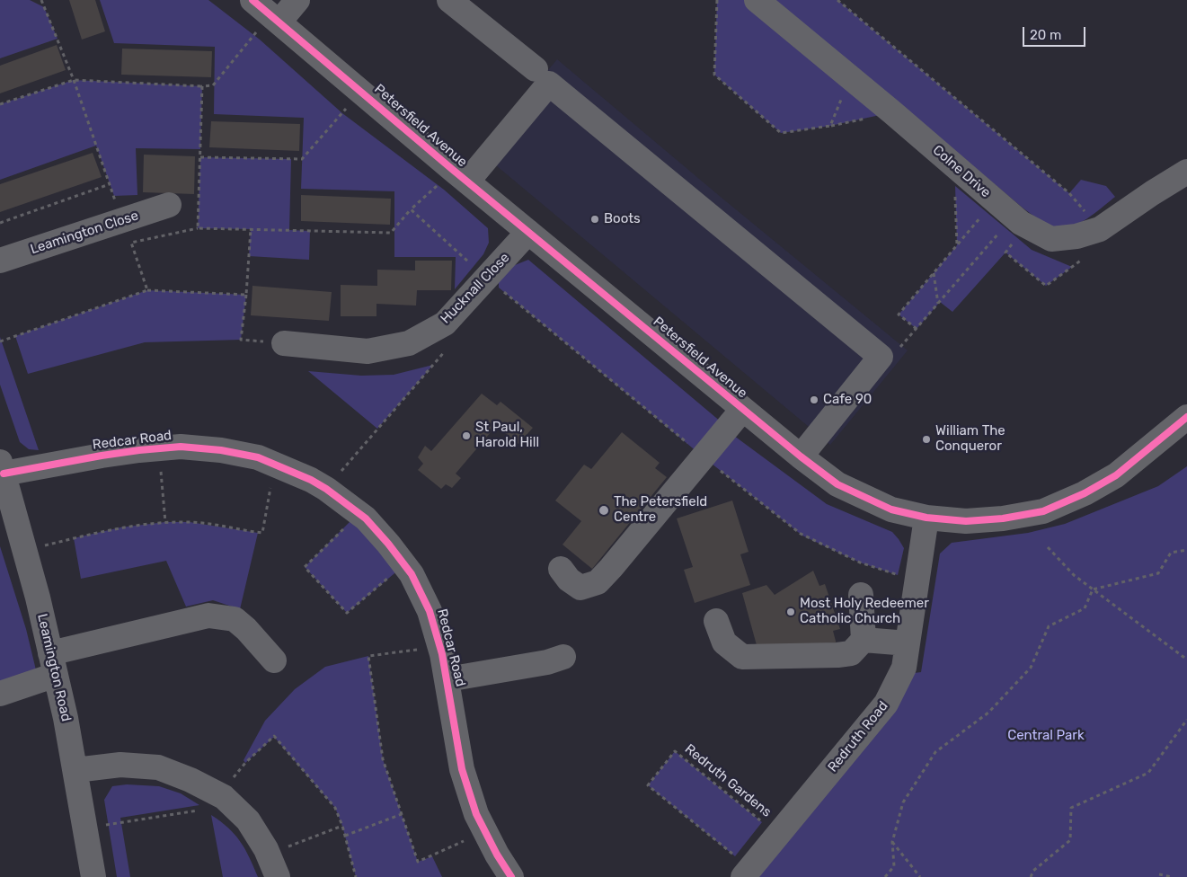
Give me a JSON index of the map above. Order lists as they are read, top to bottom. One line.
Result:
{"streets":{"street":["Petersfield Avenue","Colne Drive","Leamington Close","Hucknall Close","Redcar Road","Leamington Road","Redruth Road"],"path":["Redruth Gardens"]},"crossings":[["Petersfield Avenue","Hucknall Close"],["Petersfield Avenue","Redruth Road"],["Redcar Road","Leamington Road"],["Redruth Road","Redruth Gardens"]],"parks":["Central Park"],"places":["Boots","Cafe 90","St Paul, Harold Hill","William The Conqueror","The Petersfield Centre","Most Holy Redeemer Catholic Church"],"scale_bar":"20 m"}
